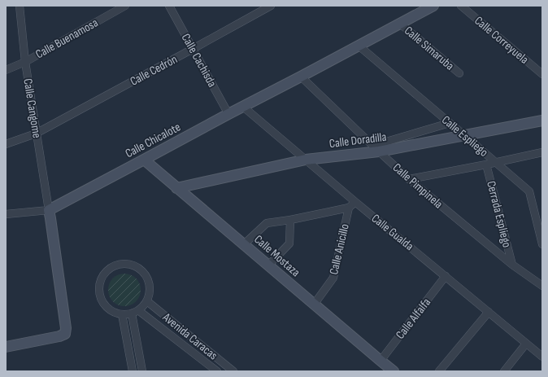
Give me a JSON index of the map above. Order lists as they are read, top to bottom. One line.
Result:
{"streets":{"street":["Calle Buenamosa","Calle Correyuela","Calle Simaruba","Calle Cachisda","Calle Cedrón","Calle Cangome","Calle Espliego","Calle Chicalote","Calle Doradilla","Calle Pimpinela","Cerrada Espliego","Calle Gualda","Calle Anicillo","Calle Mostaza","Calle Alfalfa","Avenida Caracas"]},"crossings":[["Calle Buenamosa","Calle Cangome"],["Calle Simaruba","Calle Chicalote"],["Calle Cachisda","Calle Cedrón"],["Calle Cachisda","Calle Chicalote"],["Calle Cedrón","Calle Cangome"],["Calle Cangome","Calle Chicalote"],["Calle Espliego","Calle Chicalote"],["Calle Espliego","Calle Doradilla"],["Calle Chicalote","Calle Pimpinela"],["Calle Chicalote","Calle Gualda"],["Calle Chicalote","Calle Mostaza"],["Calle Doradilla","Calle Pimpinela"],["Calle Doradilla","Calle Gualda"],["Calle Doradilla","Calle Mostaza"],["Calle Pimpinela","Cerrada Espliego"],["Calle Gualda","Calle Alfalfa"],["Calle Anicillo","Calle Mostaza"],["Calle Mostaza","Calle Alfalfa"]]}
